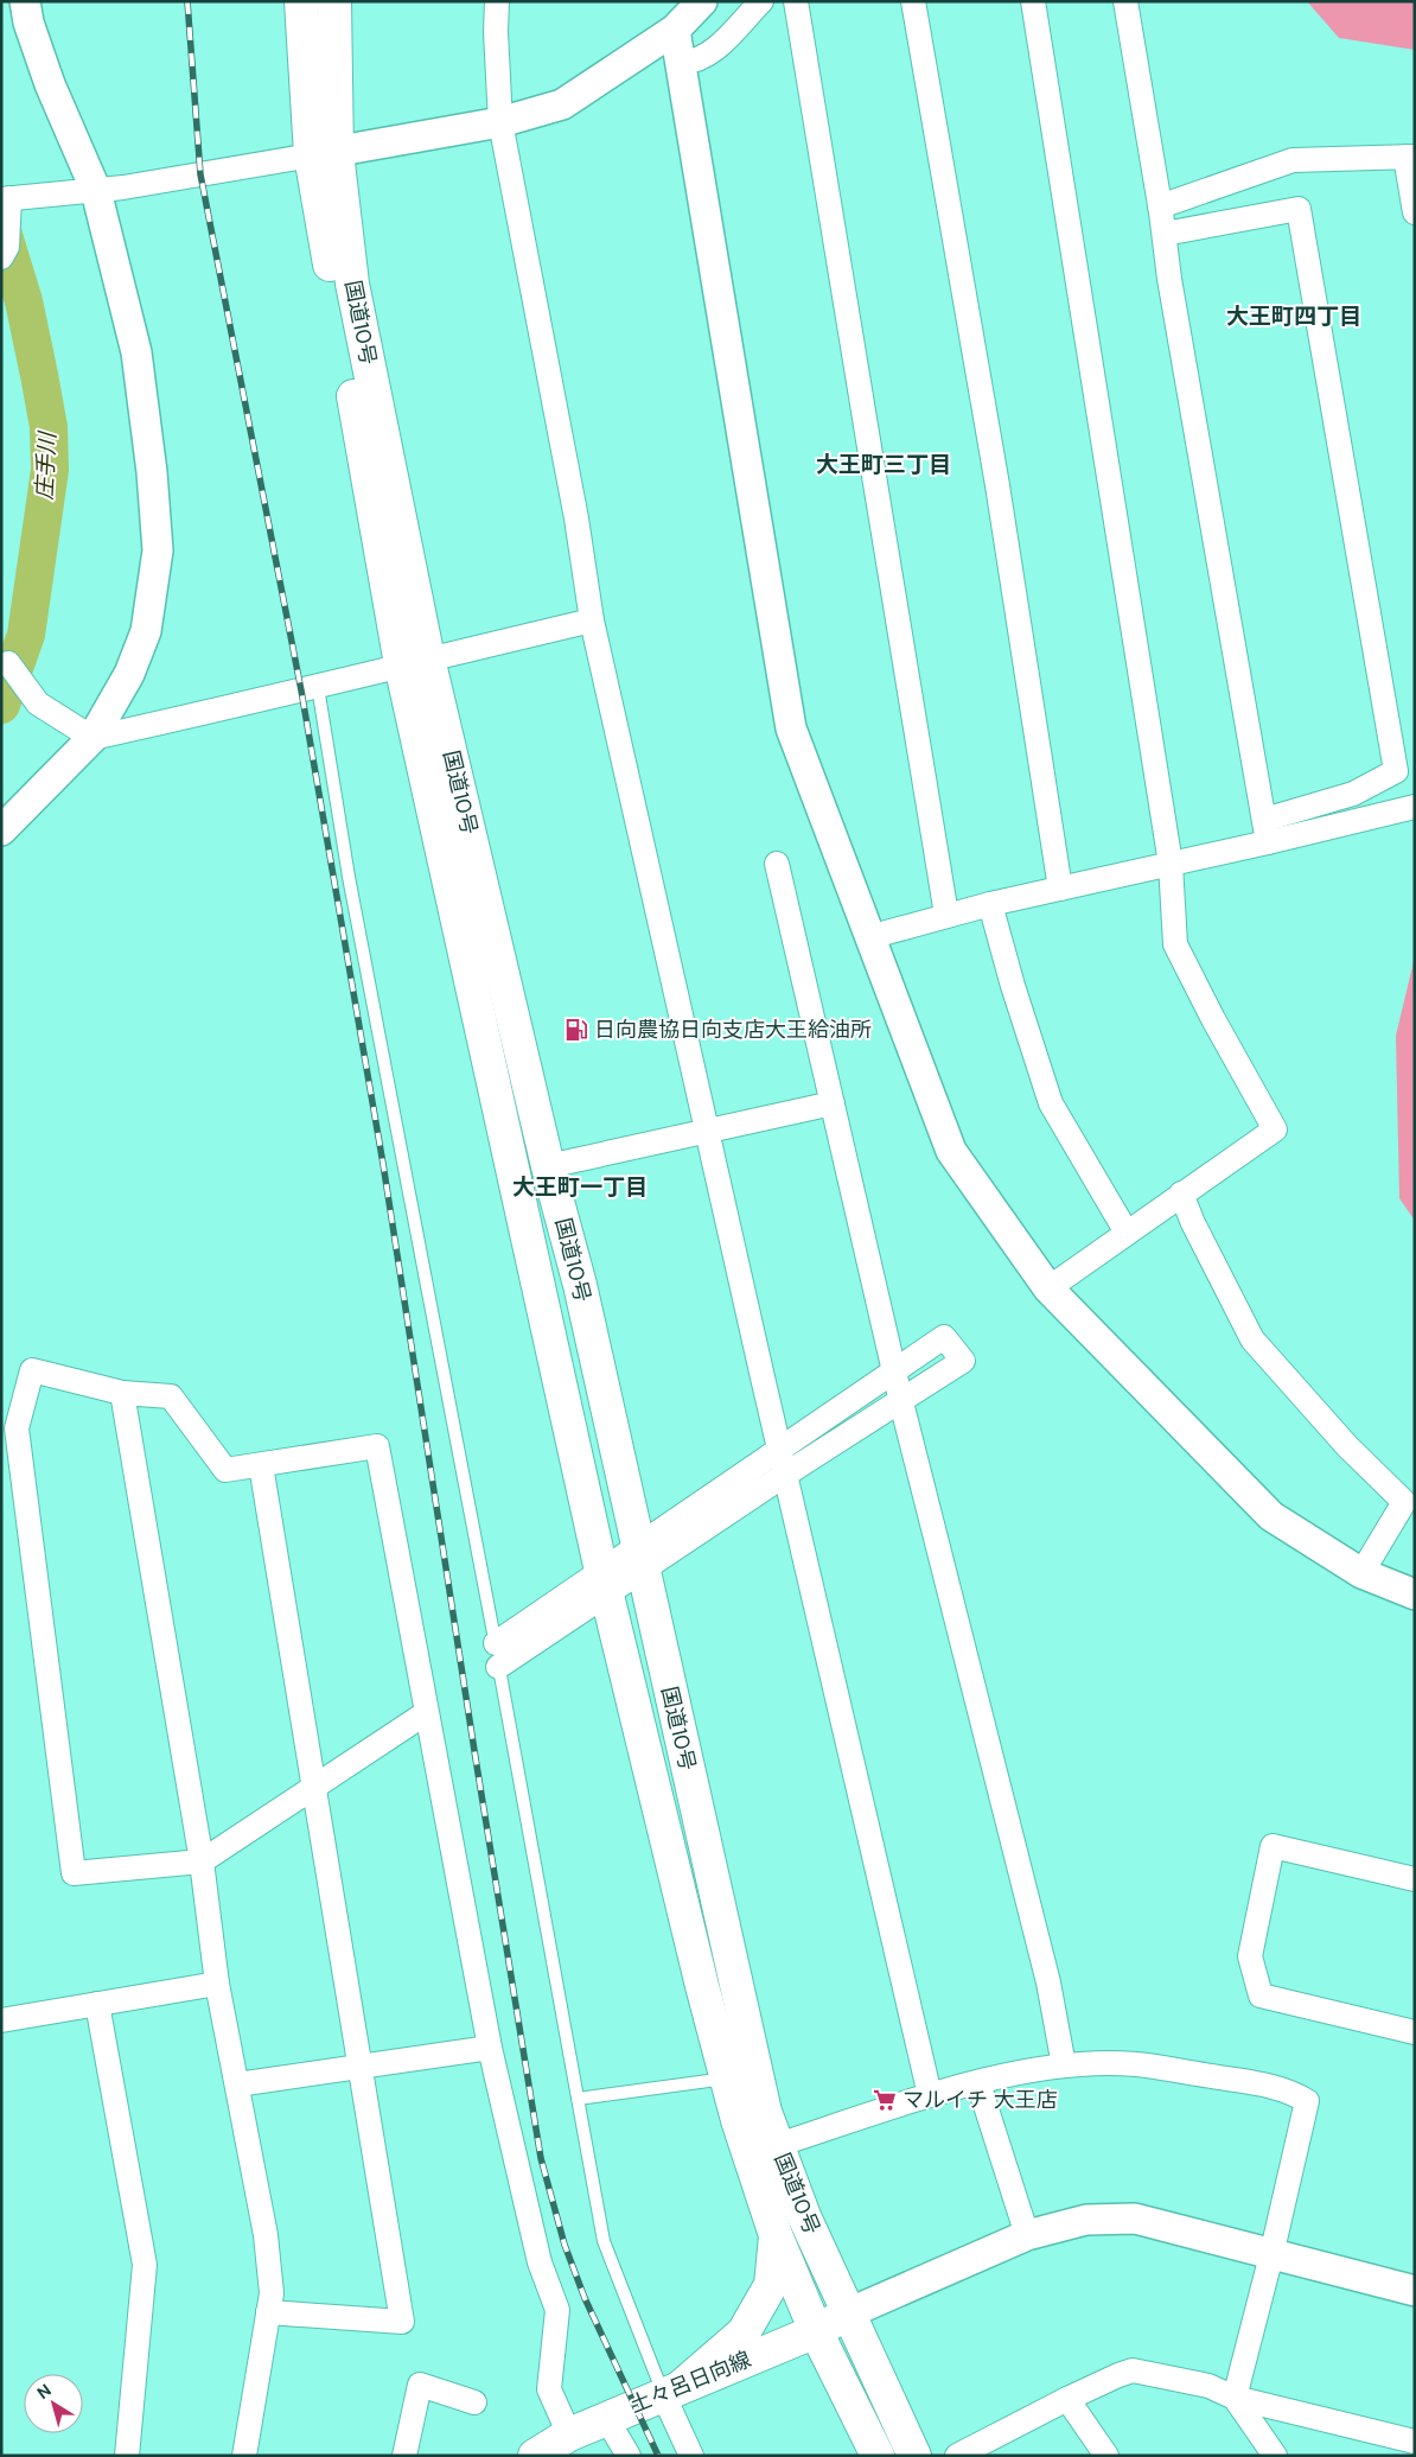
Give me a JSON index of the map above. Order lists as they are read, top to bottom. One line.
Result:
{"streets":{"main road":["国道10号","土々呂日向線"]},"crossings":[["国道10号","土々呂日向線"]],"districts":["大王町四丁目","大王町三丁目","大王町一丁目"],"water":["庄手川"],"places":{"fuel station":["日向農協日向支店大王給油所"],"supermarket":["マルイチ 大王店"]},"north":"top left"}
